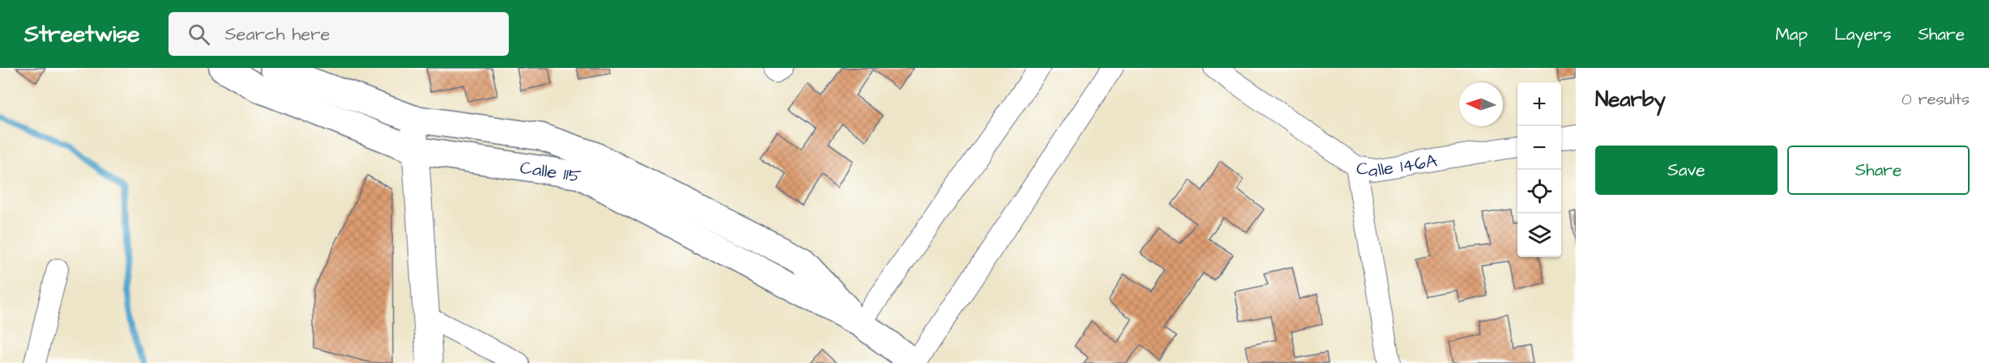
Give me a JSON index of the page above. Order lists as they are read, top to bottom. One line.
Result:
{"streets":{"main road":["Calle 115"],"street":["Calle 146A"]},"north":"left","page":{"header":"Streetwise","search":"Search here","nav":["Map","Layers","Share"],"heading":["Nearby","0 results"],"map_buttons":["+","−"],"buttons":["Save","Share"]}}
